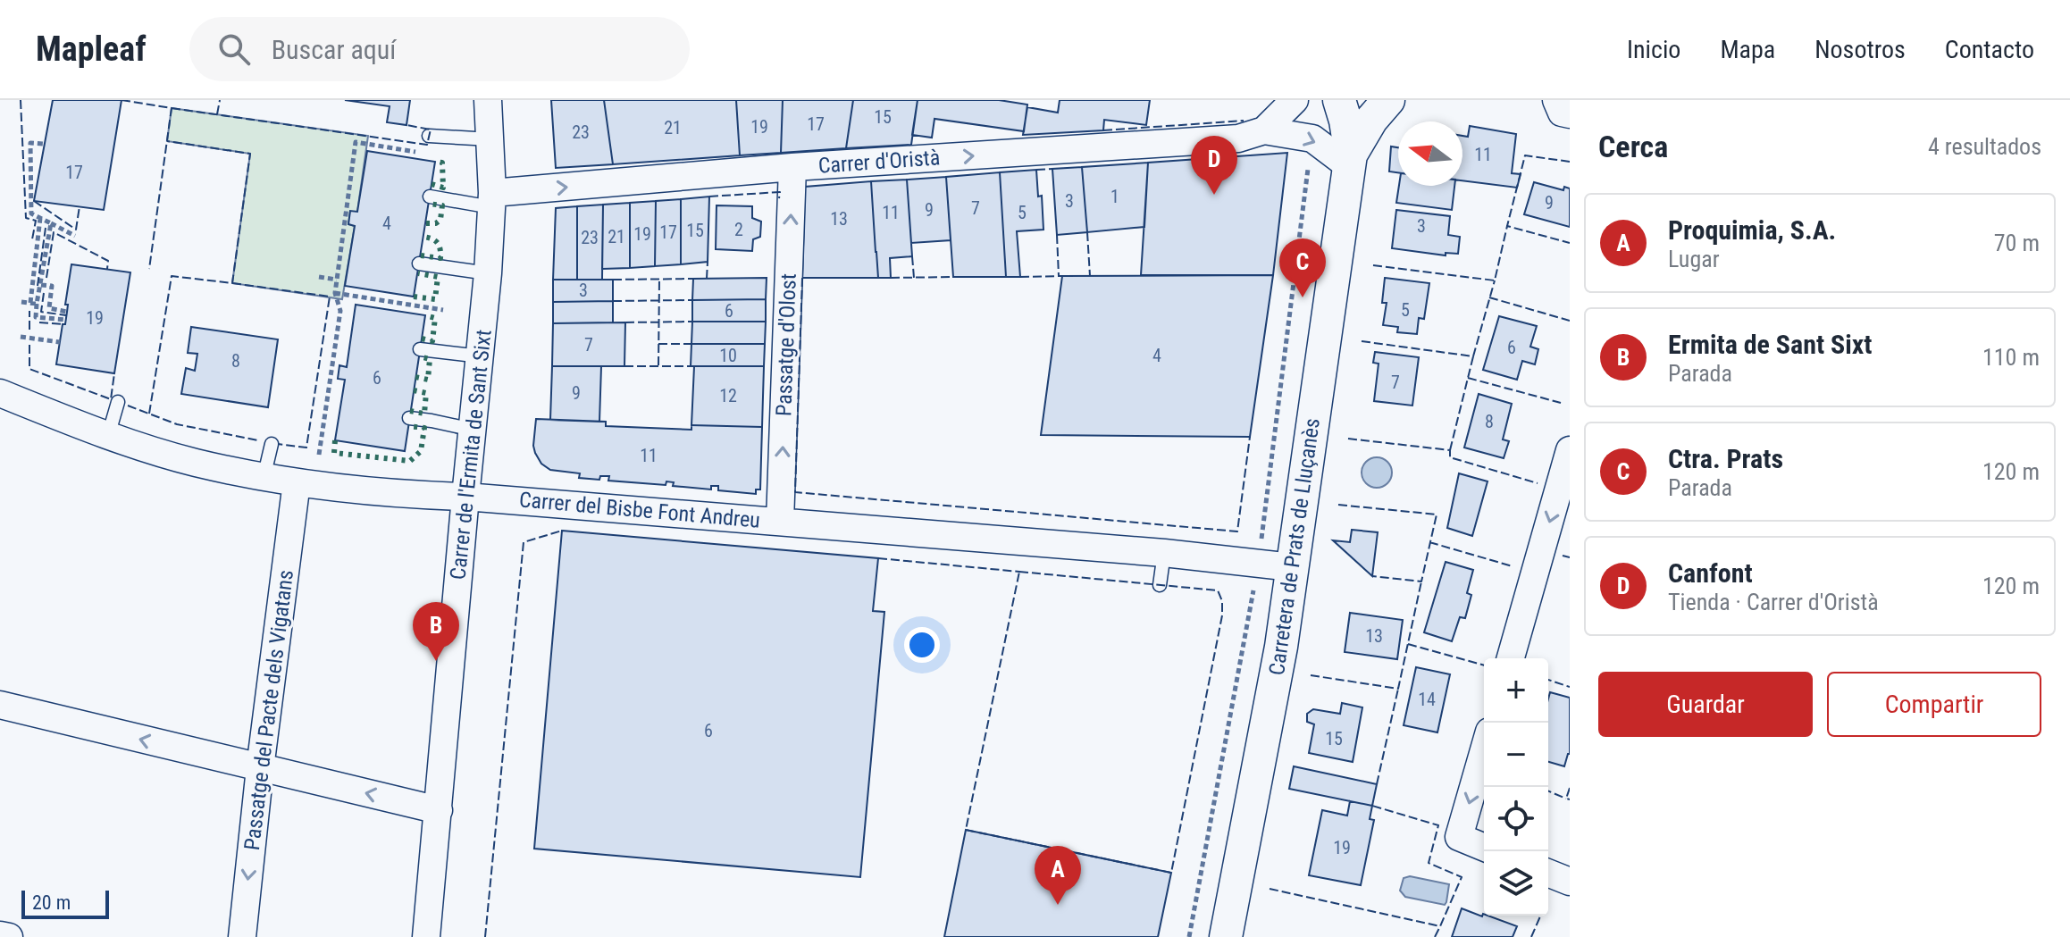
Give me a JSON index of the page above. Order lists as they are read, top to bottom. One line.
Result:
{"streets":{"street":["Carrer d'Oristà","Passatge d'Olost","Carrer de l'Ermita de Sant Sixt","Carrer del Bisbe Font Andreu","Carretera de Prats de Lluçanès","Passatge del Pacte dels Vigatans"]},"crossings":[["Carrer d'Oristà","Passatge d'Olost"],["Carrer d'Oristà","Carrer de l'Ermita de Sant Sixt"],["Carrer d'Oristà","Carretera de Prats de Lluçanès"],["Passatge d'Olost","Carrer del Bisbe Font Andreu"],["Carrer de l'Ermita de Sant Sixt","Carrer del Bisbe Font Andreu"],["Carrer del Bisbe Font Andreu","Carretera de Prats de Lluçanès"],["Carrer del Bisbe Font Andreu","Passatge del Pacte dels Vigatans"]],"one_way":["Carrer d'Oristà","Passatge d'Olost","Passatge del Pacte dels Vigatans"],"house_numbers":["15","17","19","21","23","11","17","1","3","9","7","9","11","5","13","4","3","2","15","17","19","21","23","3","5","6","19","7","6","10","4","8","6","7","9","12","8","11","13","14","6","15","19"],"scale_bar":"20 m","north":"left","page":{"header":"Mapleaf","search":"Buscar aquí","nav":["Inicio","Mapa","Nosotros","Contacto"],"heading":["Cerca","4 resultados"],"pins":["D","C","B","A"],"list":[{"mark":"A","name":"Proquimia, S.A.","note":"Lugar","value":"70 m"},{"mark":"B","name":"Ermita de Sant Sixt","note":"Parada","value":"110 m"},{"mark":"C","name":"Ctra. Prats","note":"Parada","value":"120 m"},{"mark":"D","name":"Canfont","note":"Tienda · Carrer d'Oristà","value":"120 m"}],"buttons":["Guardar","Compartir"],"map_buttons":["+","−"],"scale":"20 m"}}
